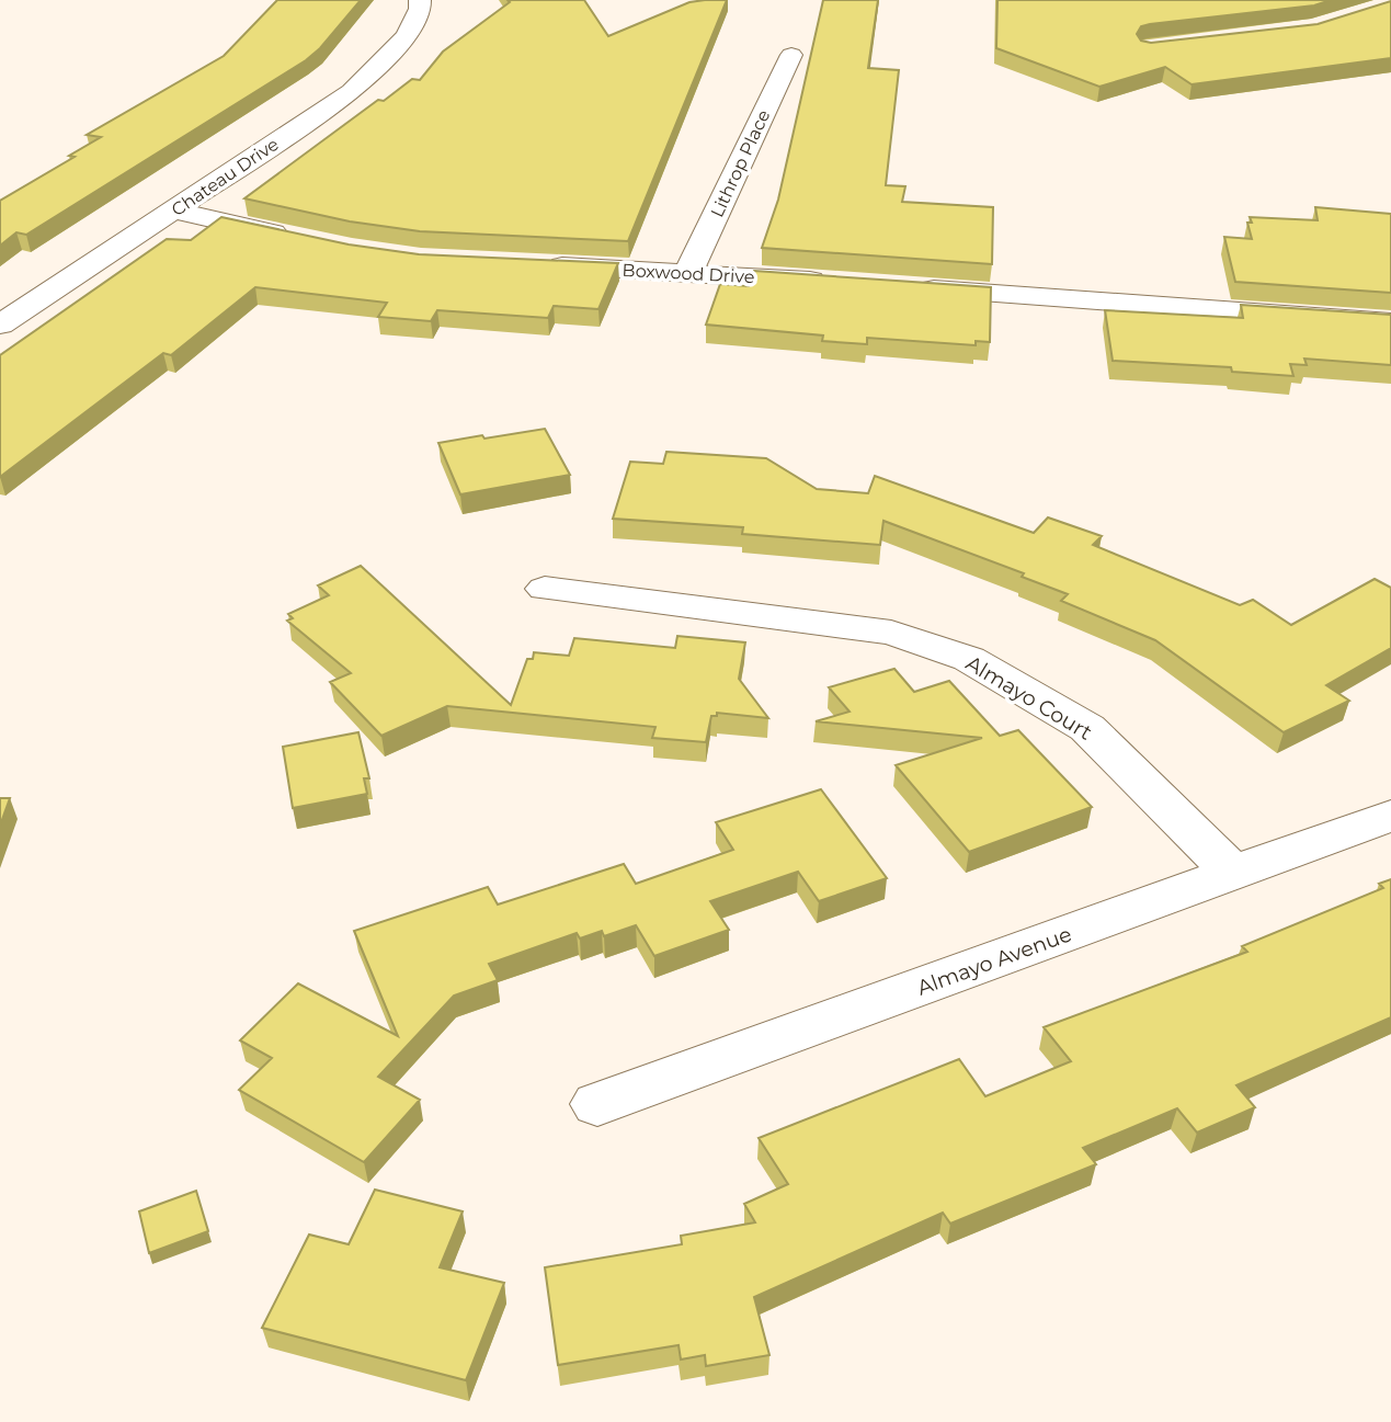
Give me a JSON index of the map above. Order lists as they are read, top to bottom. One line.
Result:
{"streets":{"street":["Lithrop Place","Chateau Drive","Boxwood Drive","Almayo Court","Almayo Avenue"]},"crossings":[["Lithrop Place","Boxwood Drive"],["Almayo Court","Almayo Avenue"]]}
